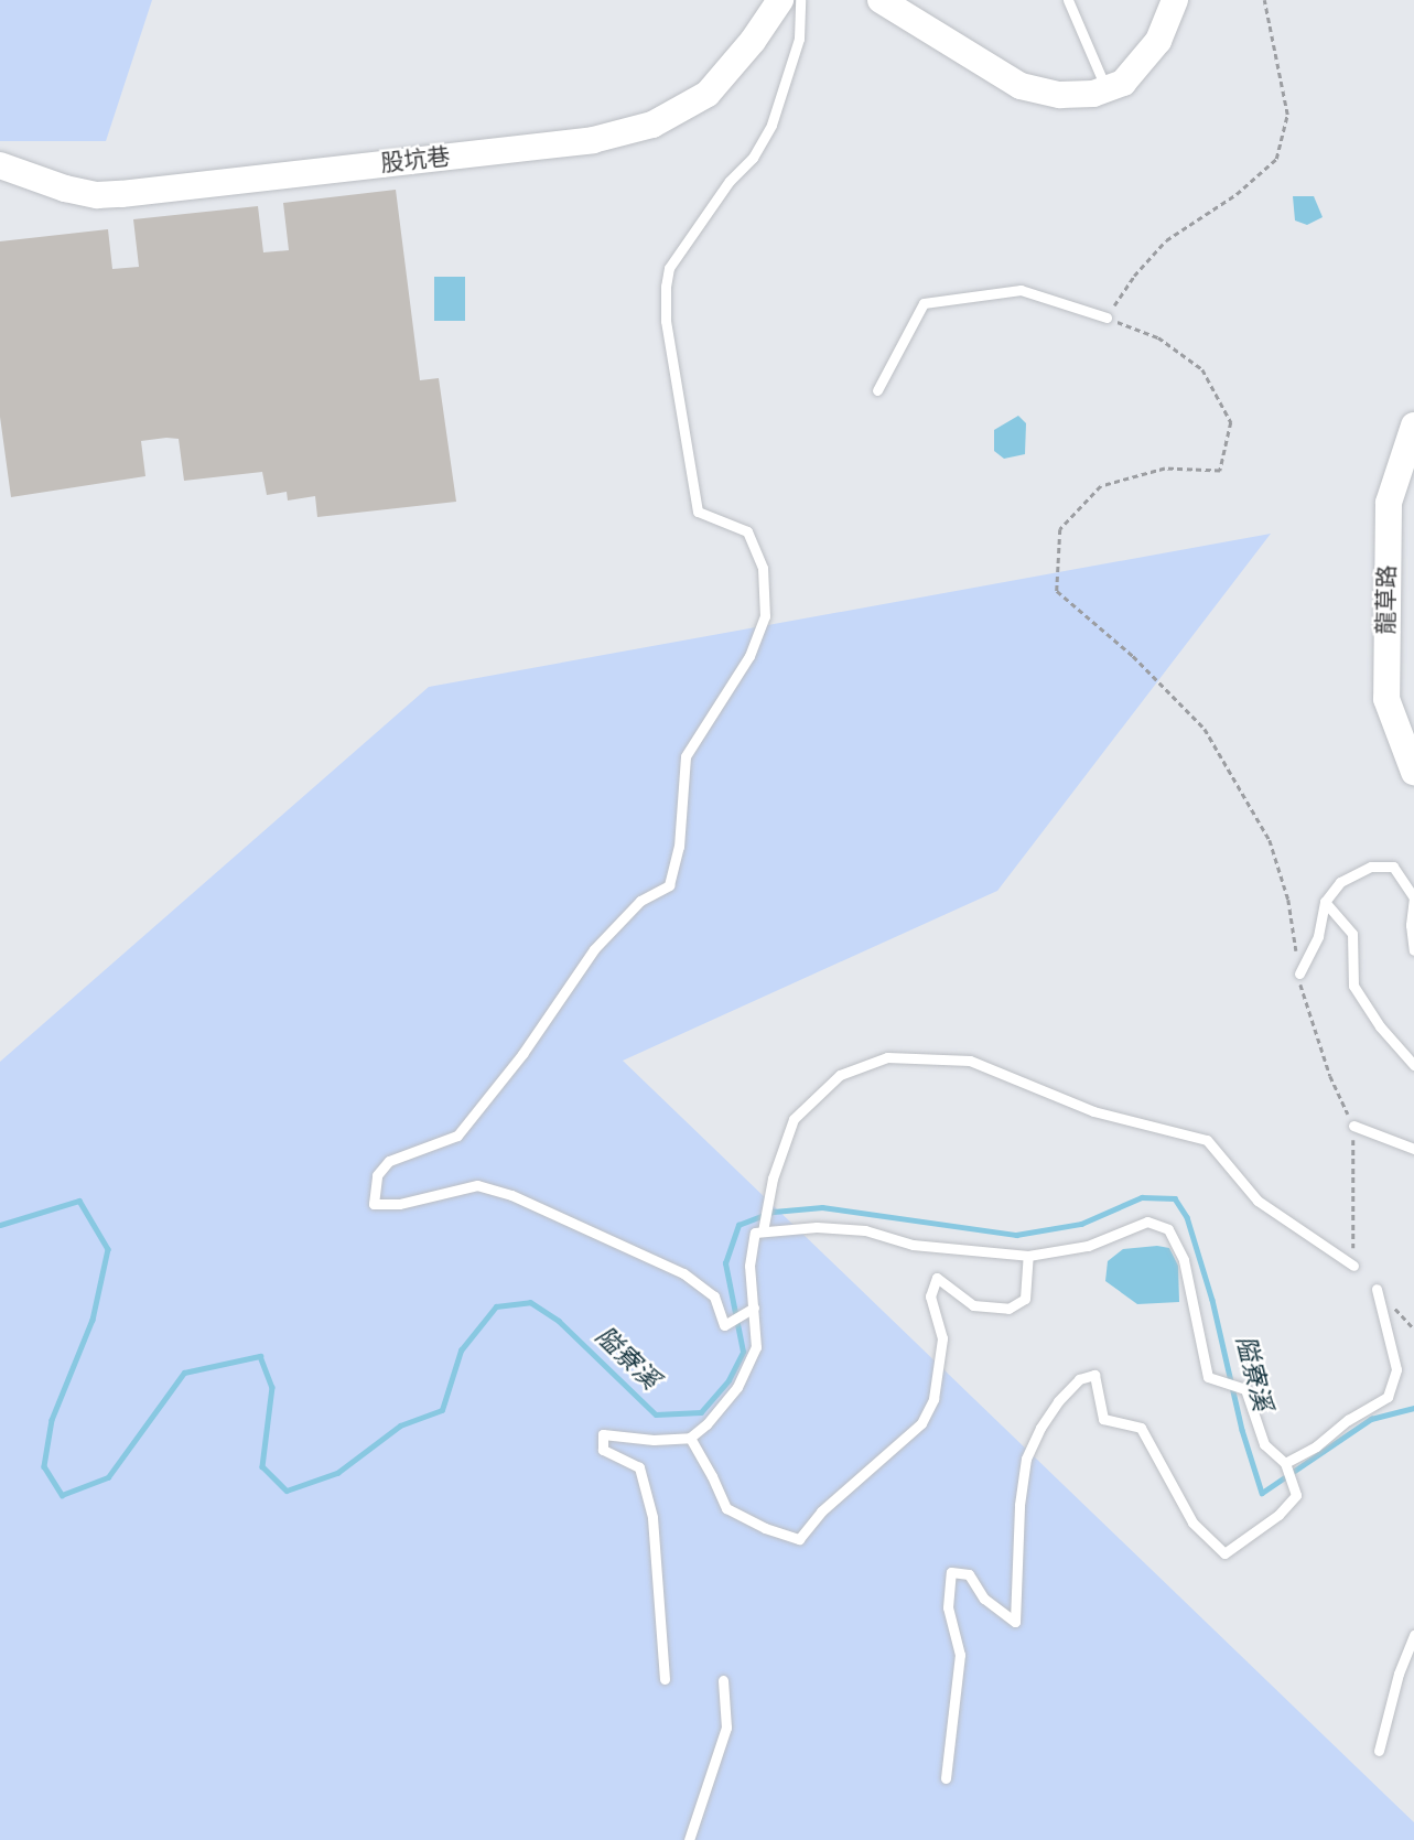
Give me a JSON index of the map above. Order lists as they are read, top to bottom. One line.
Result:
{"streets":{"street":["股坑巷","龍草路"]},"water":["隘寮溪"]}
